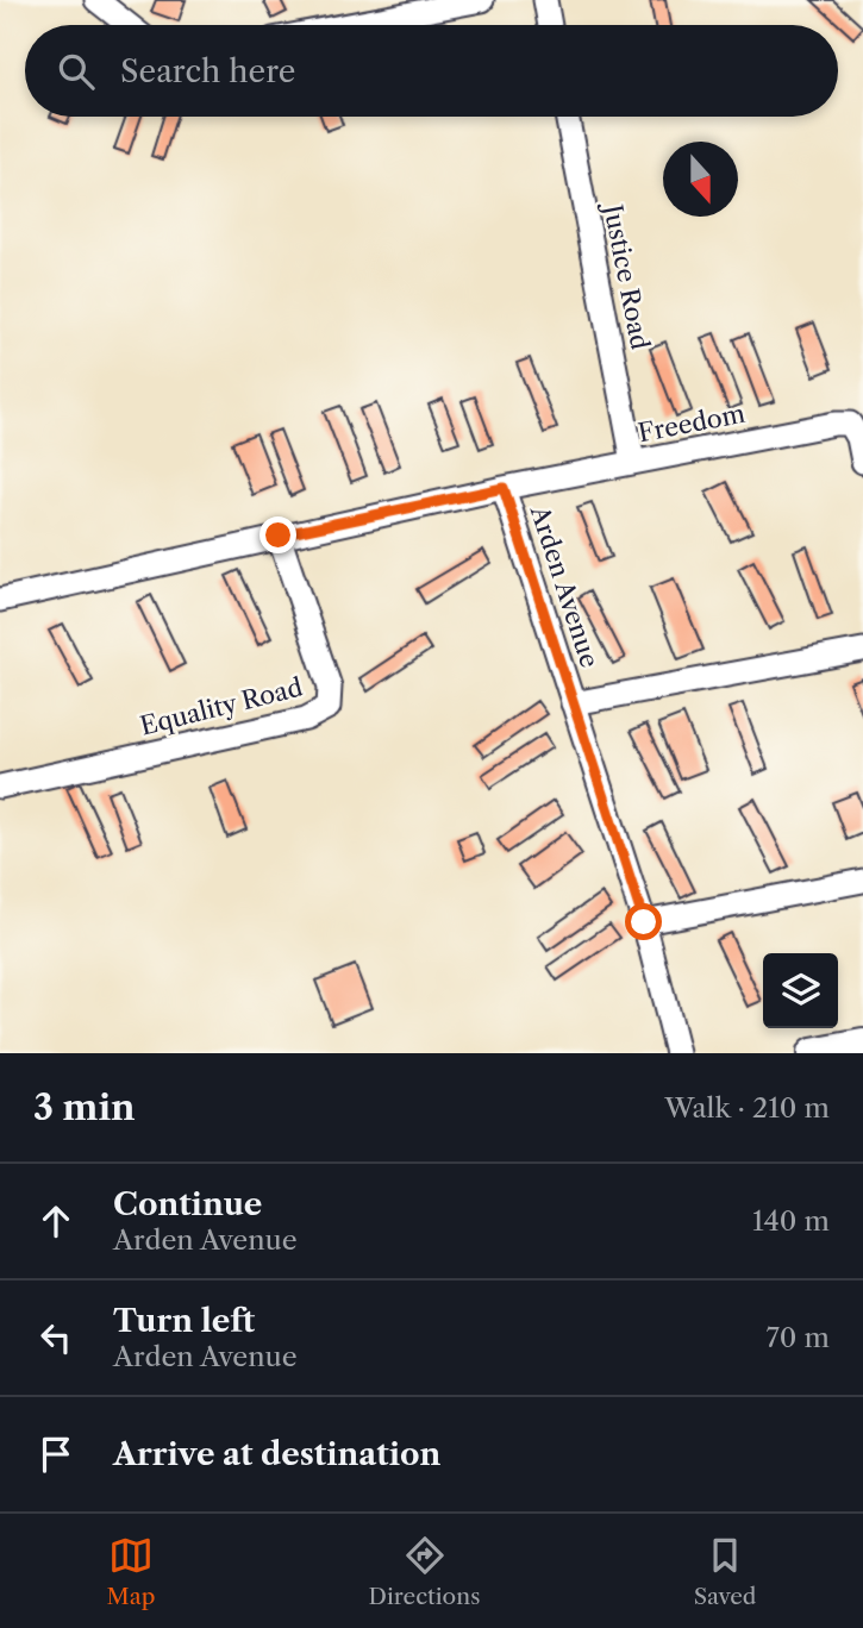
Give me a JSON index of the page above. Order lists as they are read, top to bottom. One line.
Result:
{"streets":{"street":["Justice Road","Freedom","Arden Avenue","Equality Road"]},"crossings":[["Justice Road","Freedom"],["Freedom","Arden Avenue"],["Arden Avenue","Equality Road"]],"north":"bottom","page":{"search":"Search here","heading":["3 min","Walk · 210 m"],"list":[["Continue","Arden Avenue","140 m"],["Turn left","Arden Avenue","70 m"],"Arrive at destination"],"nav":["Map","Directions","Saved"]}}
